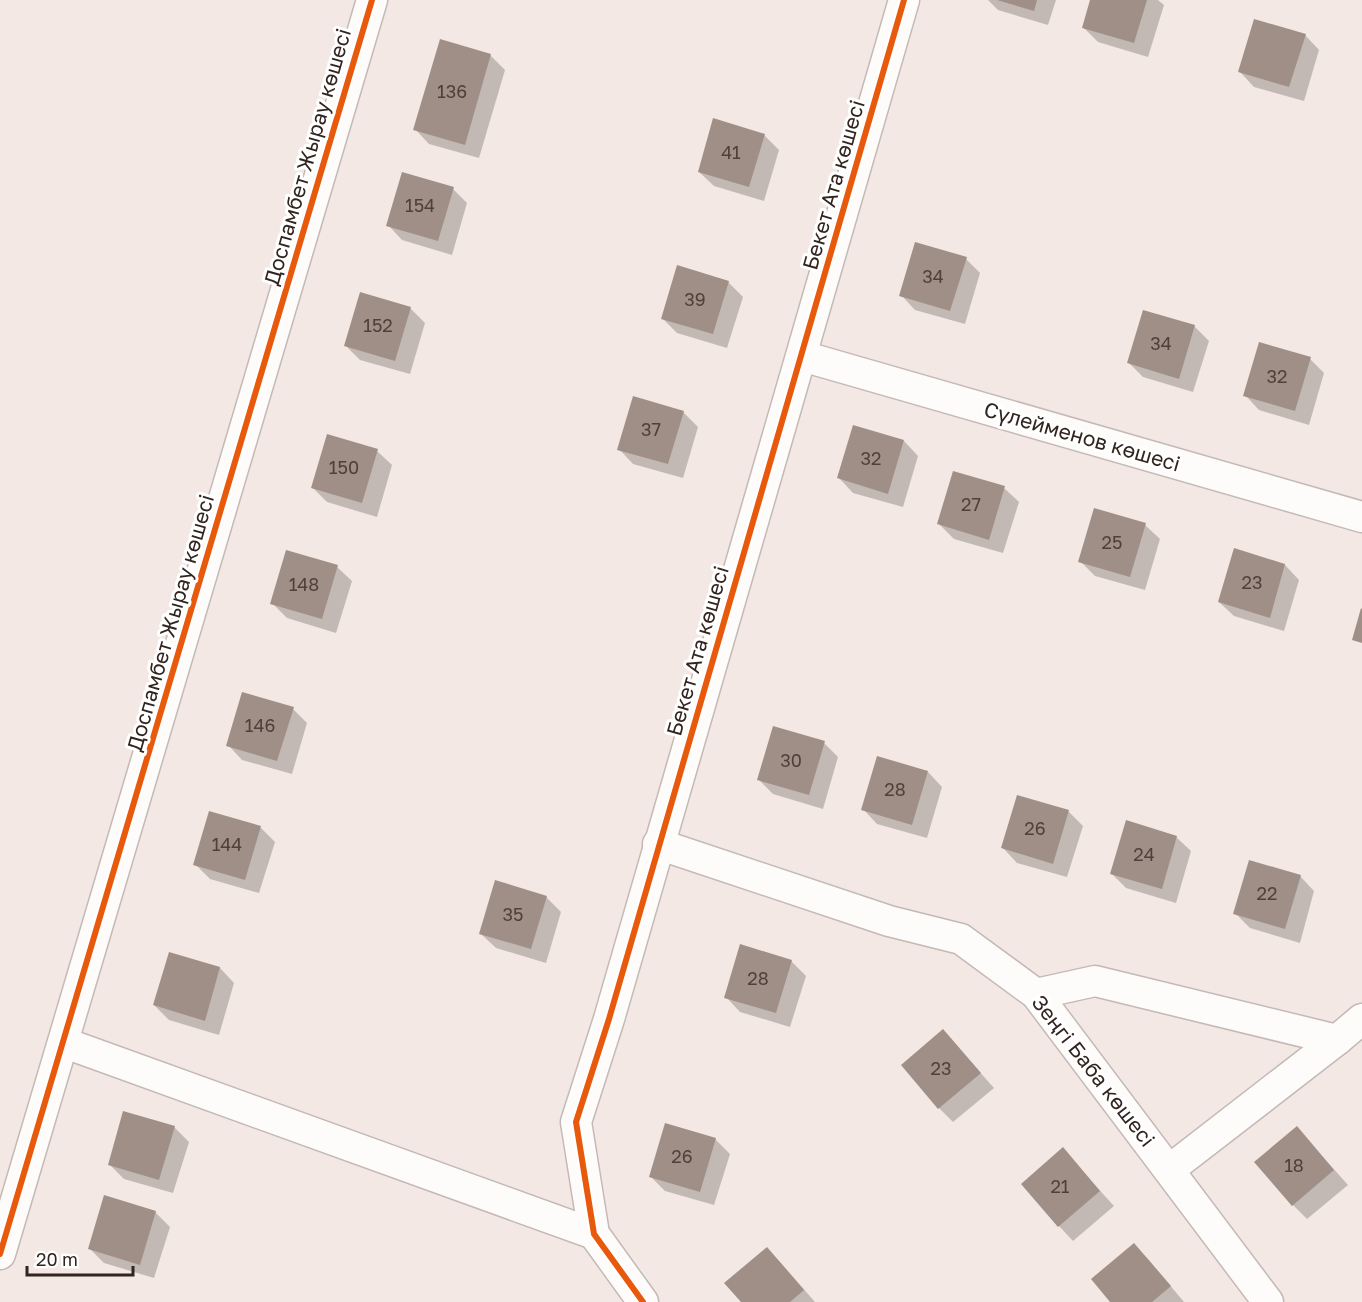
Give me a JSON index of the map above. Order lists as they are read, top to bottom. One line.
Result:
{"streets":{"street":["Доспамбет Жырау көшесі","Бекет Ата көшесі","Сүлейменов көшесі","Зеңгі Баба көшесі"]},"crossings":[["Бекет Ата көшесі","Сүлейменов көшесі"],["Бекет Ата көшесі","Зеңгі Баба көшесі"]],"house_numbers":["136","41","154","34","39","152","34","32","37","32","150","27","25","23","148","146","30","28","26","144","24","22","35","28","23","26","18","21"],"scale_bar":"20 m"}
